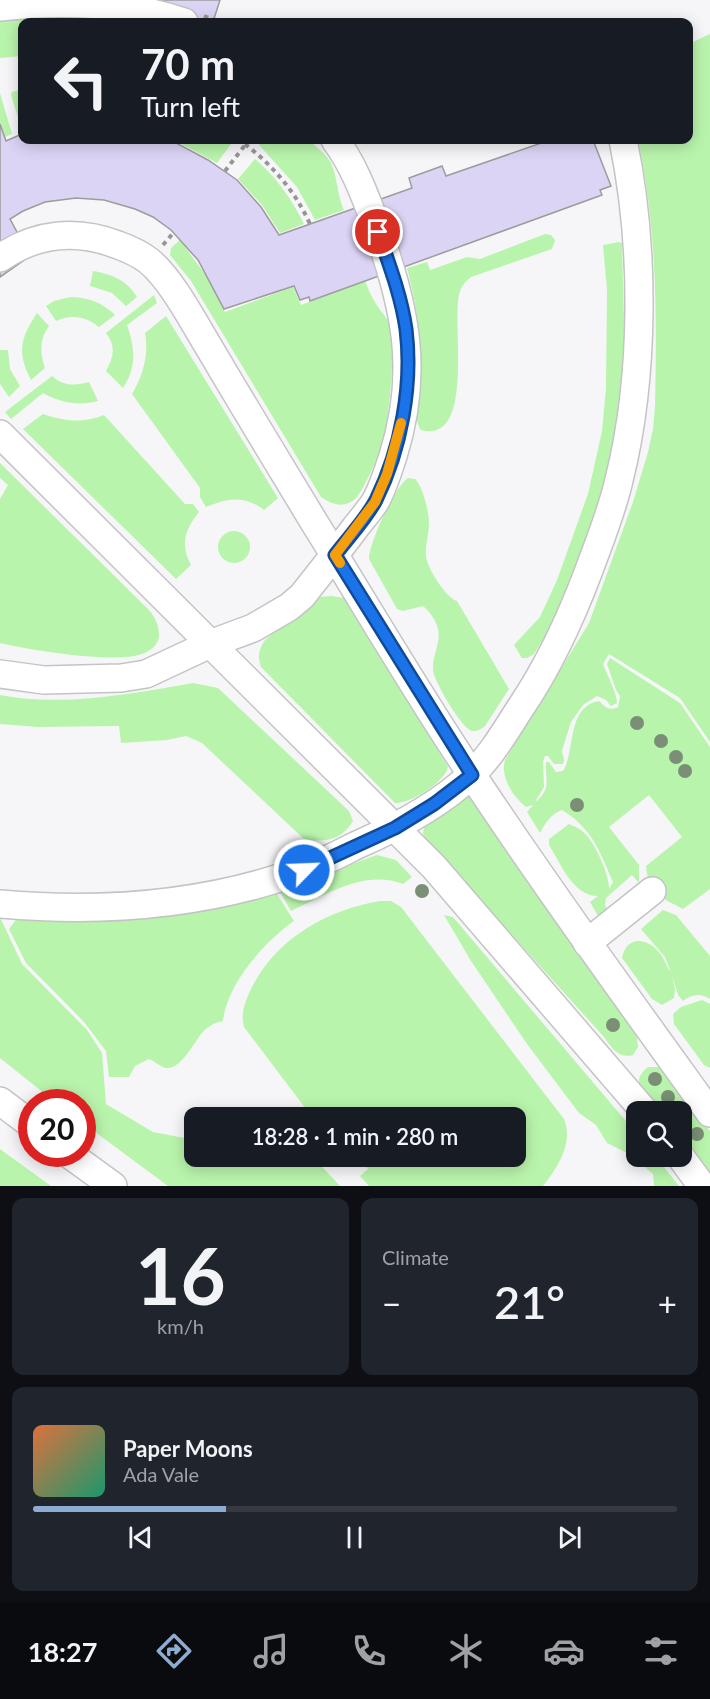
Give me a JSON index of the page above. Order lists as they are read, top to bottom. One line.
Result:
{"page":{"turn":["70 m","Turn left"],"limit":"20","trip":"18:28 · 1 min · 280 m","tile":[["16","km/h"],"Climate"],"heat":["−","21°","+"],"song":["Paper Moons","Ada Vale"],"tabs":"18:27"}}
